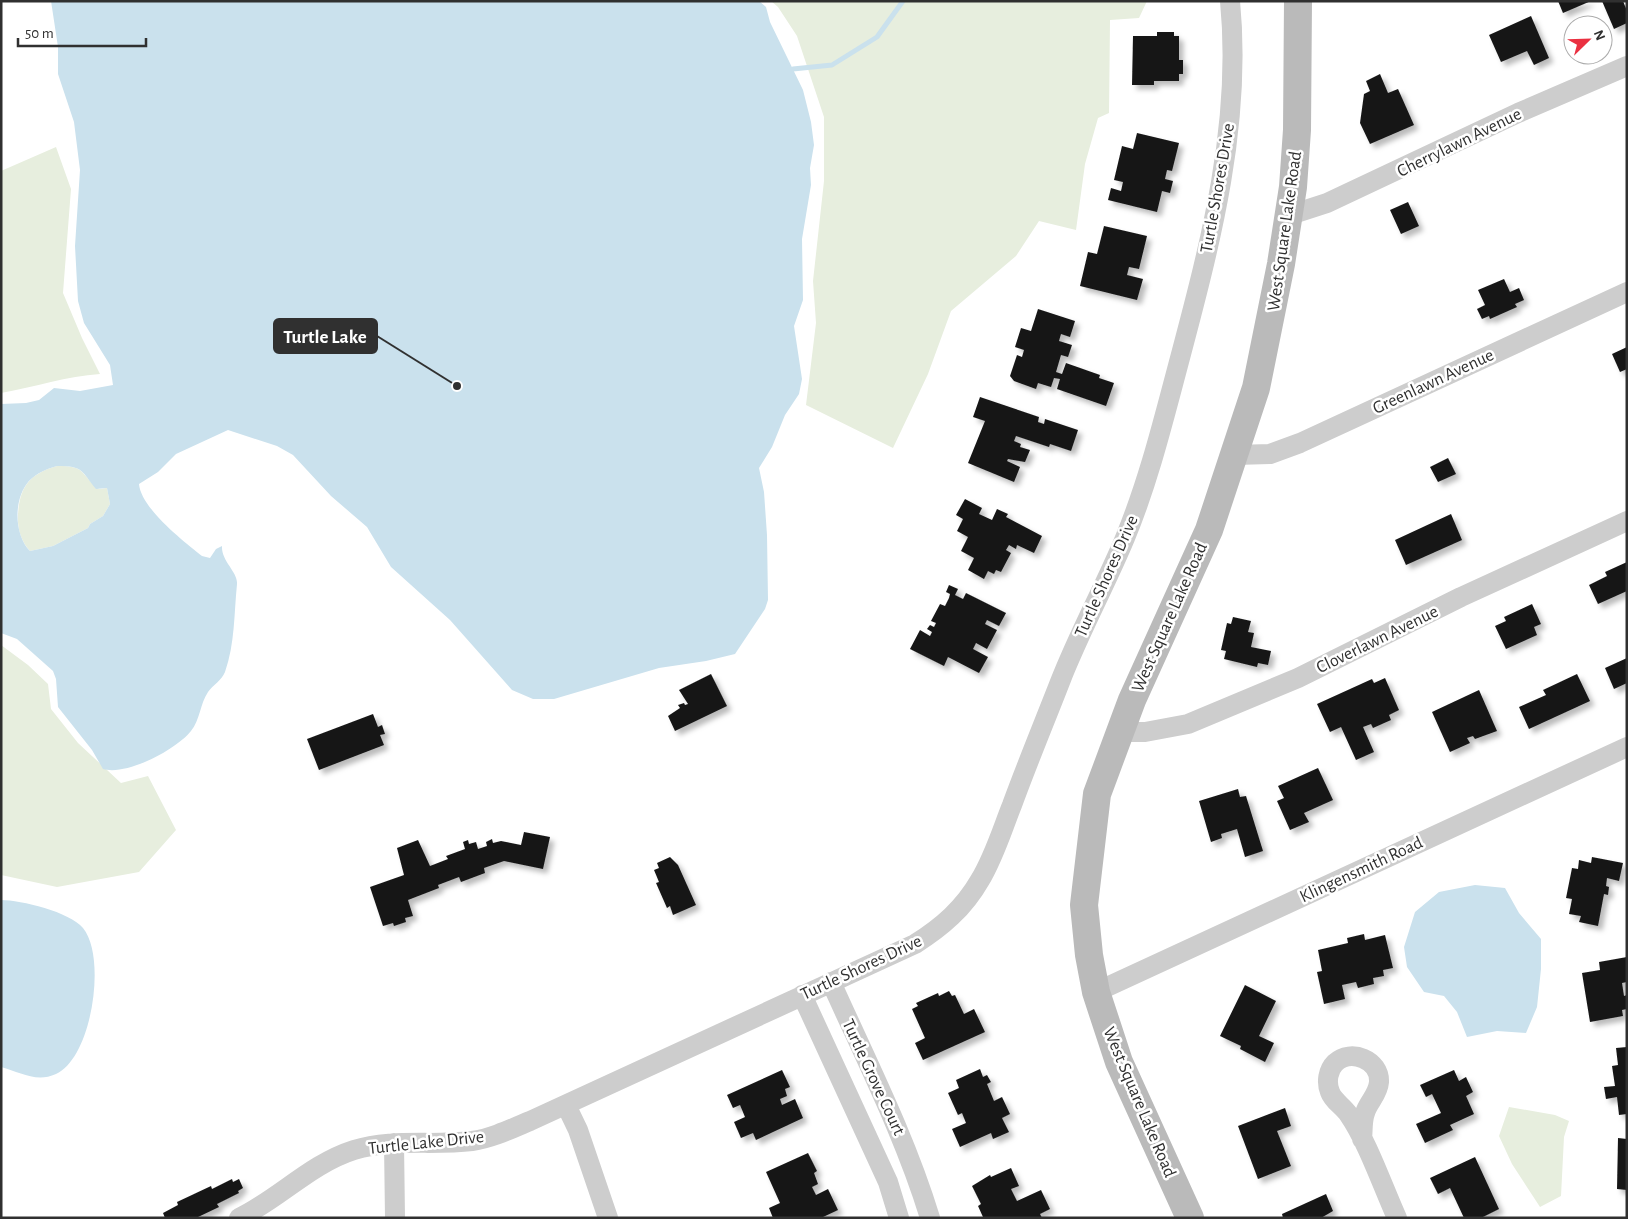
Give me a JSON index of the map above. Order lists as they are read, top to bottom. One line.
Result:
{"streets":{"street":["Cherrylawn Avenue","Turtle Shores Drive","West Square Lake Road","Greenlawn Avenue","Cloverlawn Avenue","Klingensmith Road","Turtle Grove Court","Turtle Lake Drive"]},"crossings":[["Cherrylawn Avenue","West Square Lake Road"],["Turtle Shores Drive","Turtle Grove Court"],["Turtle Shores Drive","Turtle Lake Drive"],["West Square Lake Road","Greenlawn Avenue"],["West Square Lake Road","Cloverlawn Avenue"],["West Square Lake Road","Klingensmith Road"]],"places":["Turtle Lake"],"scale_bar":"50 m","north":"top right"}
